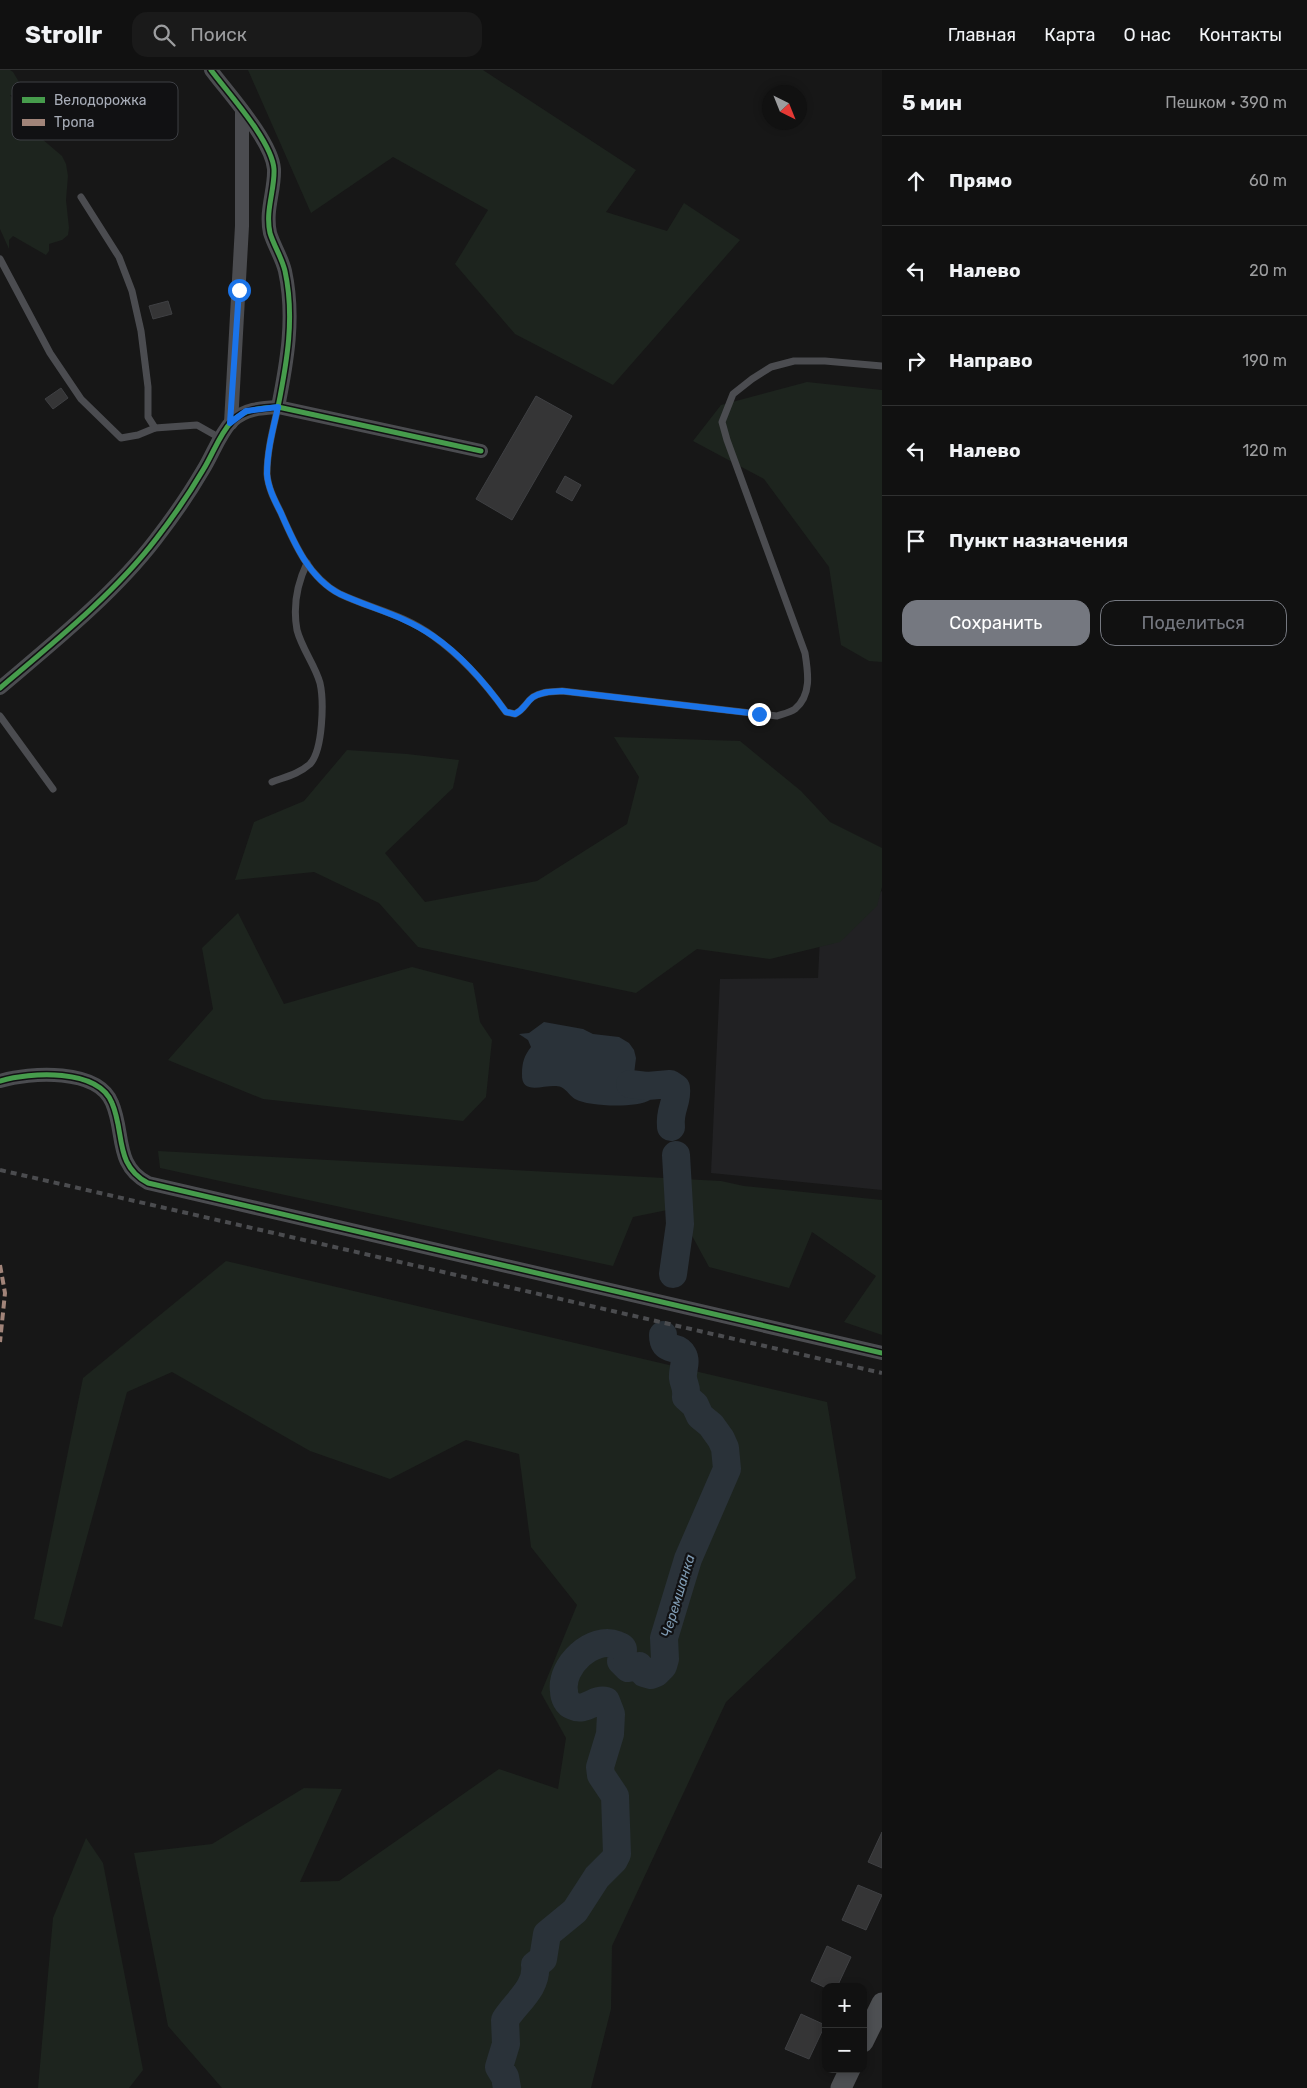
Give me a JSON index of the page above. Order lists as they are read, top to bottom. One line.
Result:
{"water":["Черемшанка"],"legend":["Велодорожка","Тропа"],"north":"bottom right","page":{"header":"Strollr","search":"Поиск","nav":["Главная","Карта","О нас","Контакты"],"heading":["5 мин","Пешком · 390 m"],"list":[["Прямо","60 m"],["Налево","20 m"],["Направо","190 m"],["Налево","120 m"],"Пункт назначения"],"buttons":["Сохранить","Поделиться"],"map_buttons":["+","−"]}}
